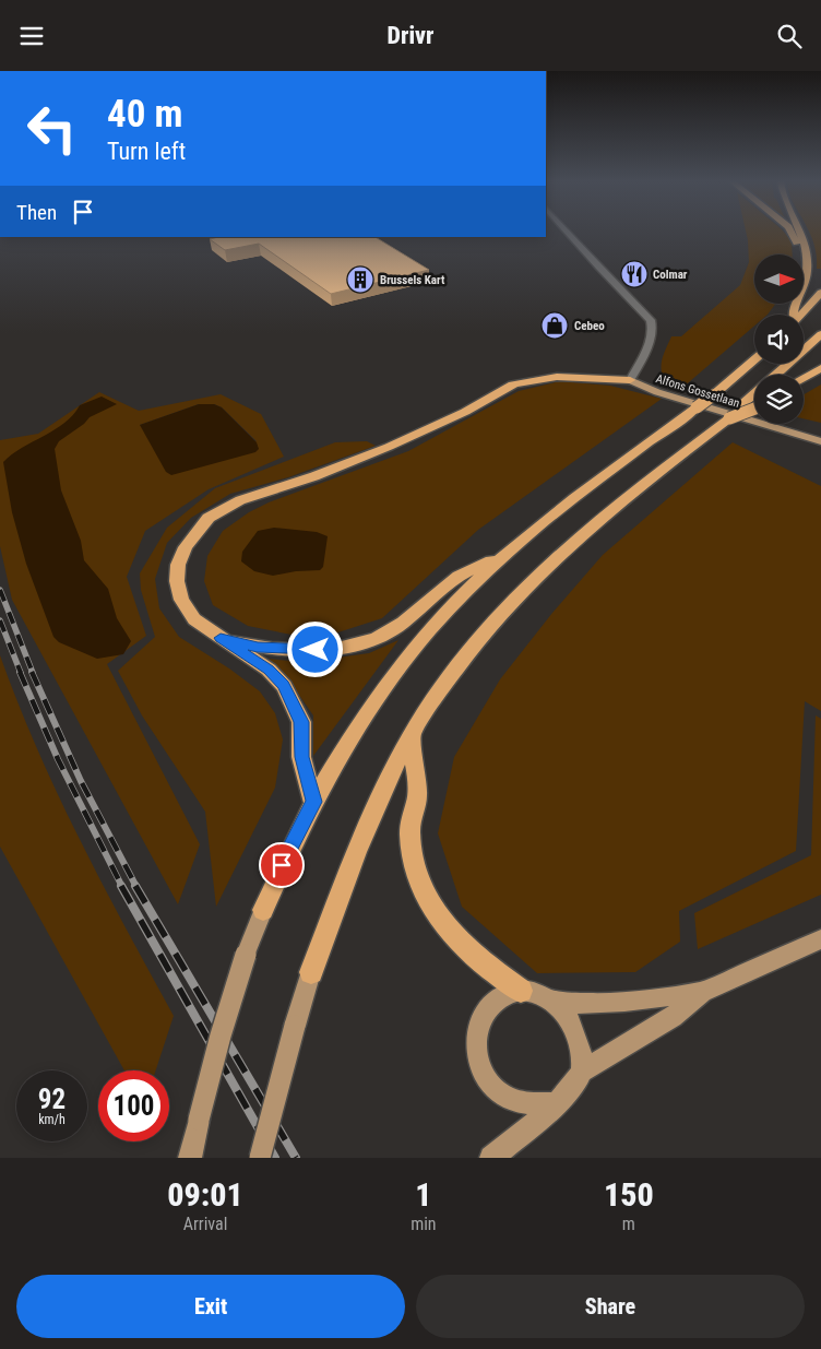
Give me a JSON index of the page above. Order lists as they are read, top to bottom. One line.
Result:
{"streets":{"main road":["Alfons Gossetlaan"]},"places":{"restaurant":["Colmar"],"building":["Brussels Kart"],"shop":["Cebeo"]},"north":"right","page":{"header":"Drivr","turn":["40 m","Turn left"],"then":"Then","speed":"92 km/h","limit":"100","eta":["09:01","Arrival","1","min","150","m"],"buttons":["Exit","Share"]}}
